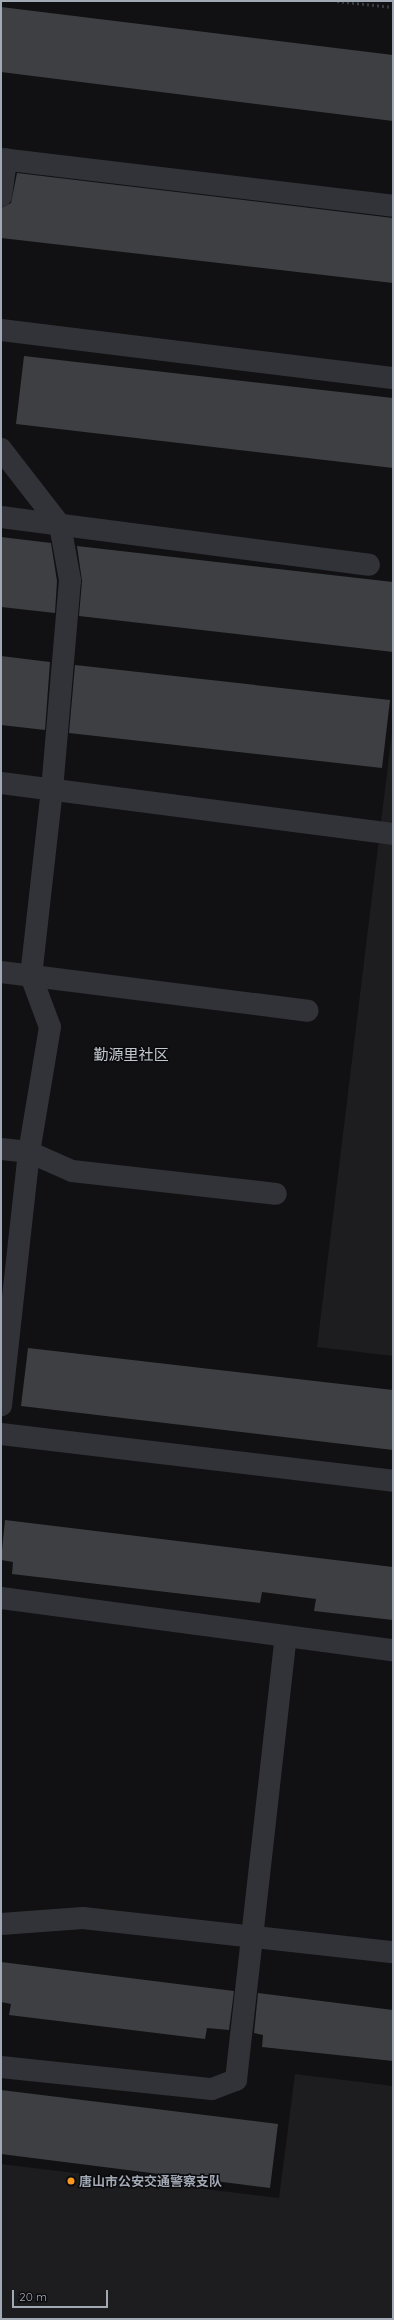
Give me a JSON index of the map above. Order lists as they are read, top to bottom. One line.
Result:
{"districts":["勤源里社区"],"places":["唐山市公安交通警察支队"],"scale_bar":"20 m"}
